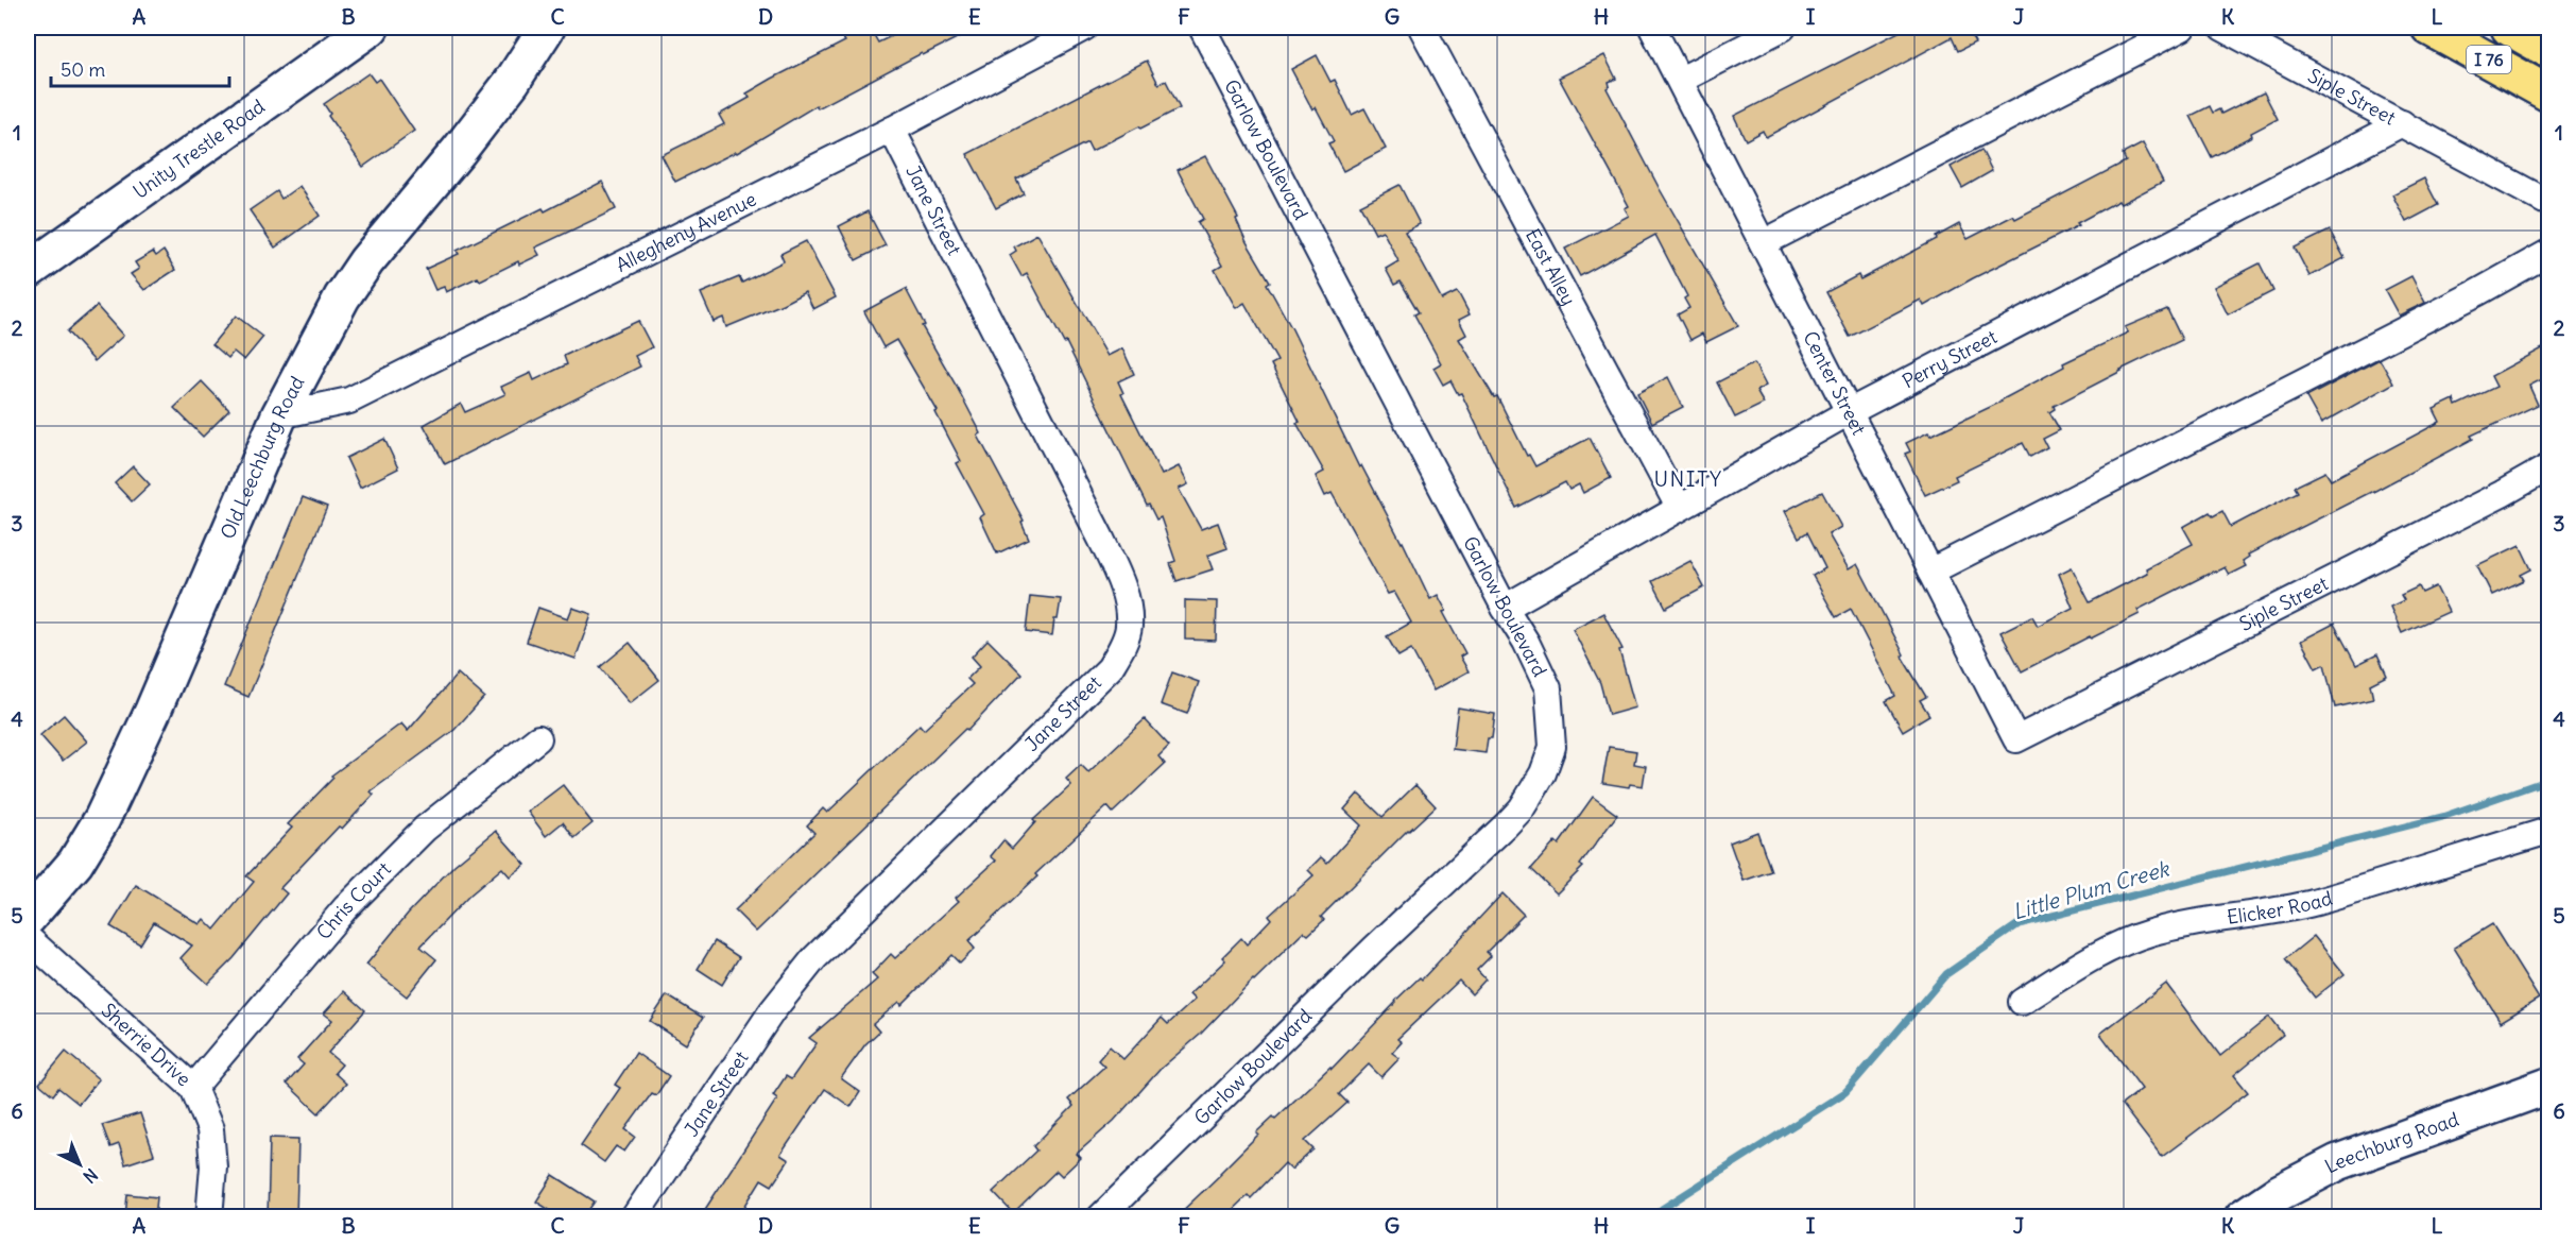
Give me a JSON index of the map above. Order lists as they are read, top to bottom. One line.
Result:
{"streets":{"highway":["I 76"],"street":["Siple Street","Unity Trestle Road","Garlow Boulevard","Jane Street","Allegheny Avenue","East Alley","Perry Street","Center Street","Old Leechburg Road","Chris Court","Elicker Road","Sherrie Drive","Leechburg Road"]},"crossings":[["Siple Street","Perry Street"],["Siple Street","Center Street"],["Garlow Boulevard","Perry Street"],["Jane Street","Allegheny Avenue"],["Allegheny Avenue","Old Leechburg Road"],["East Alley","Perry Street"],["Perry Street","Center Street"],["Chris Court","Sherrie Drive"]],"districts":["UNITY"],"water":["Little Plum Creek"],"scale_bar":"50 m","north":"bottom right","grid":{"columns":["A","B","C","D","E","F","G","H","I","J","K","L"],"rows":["1","2","3","4","5","6"]}}
